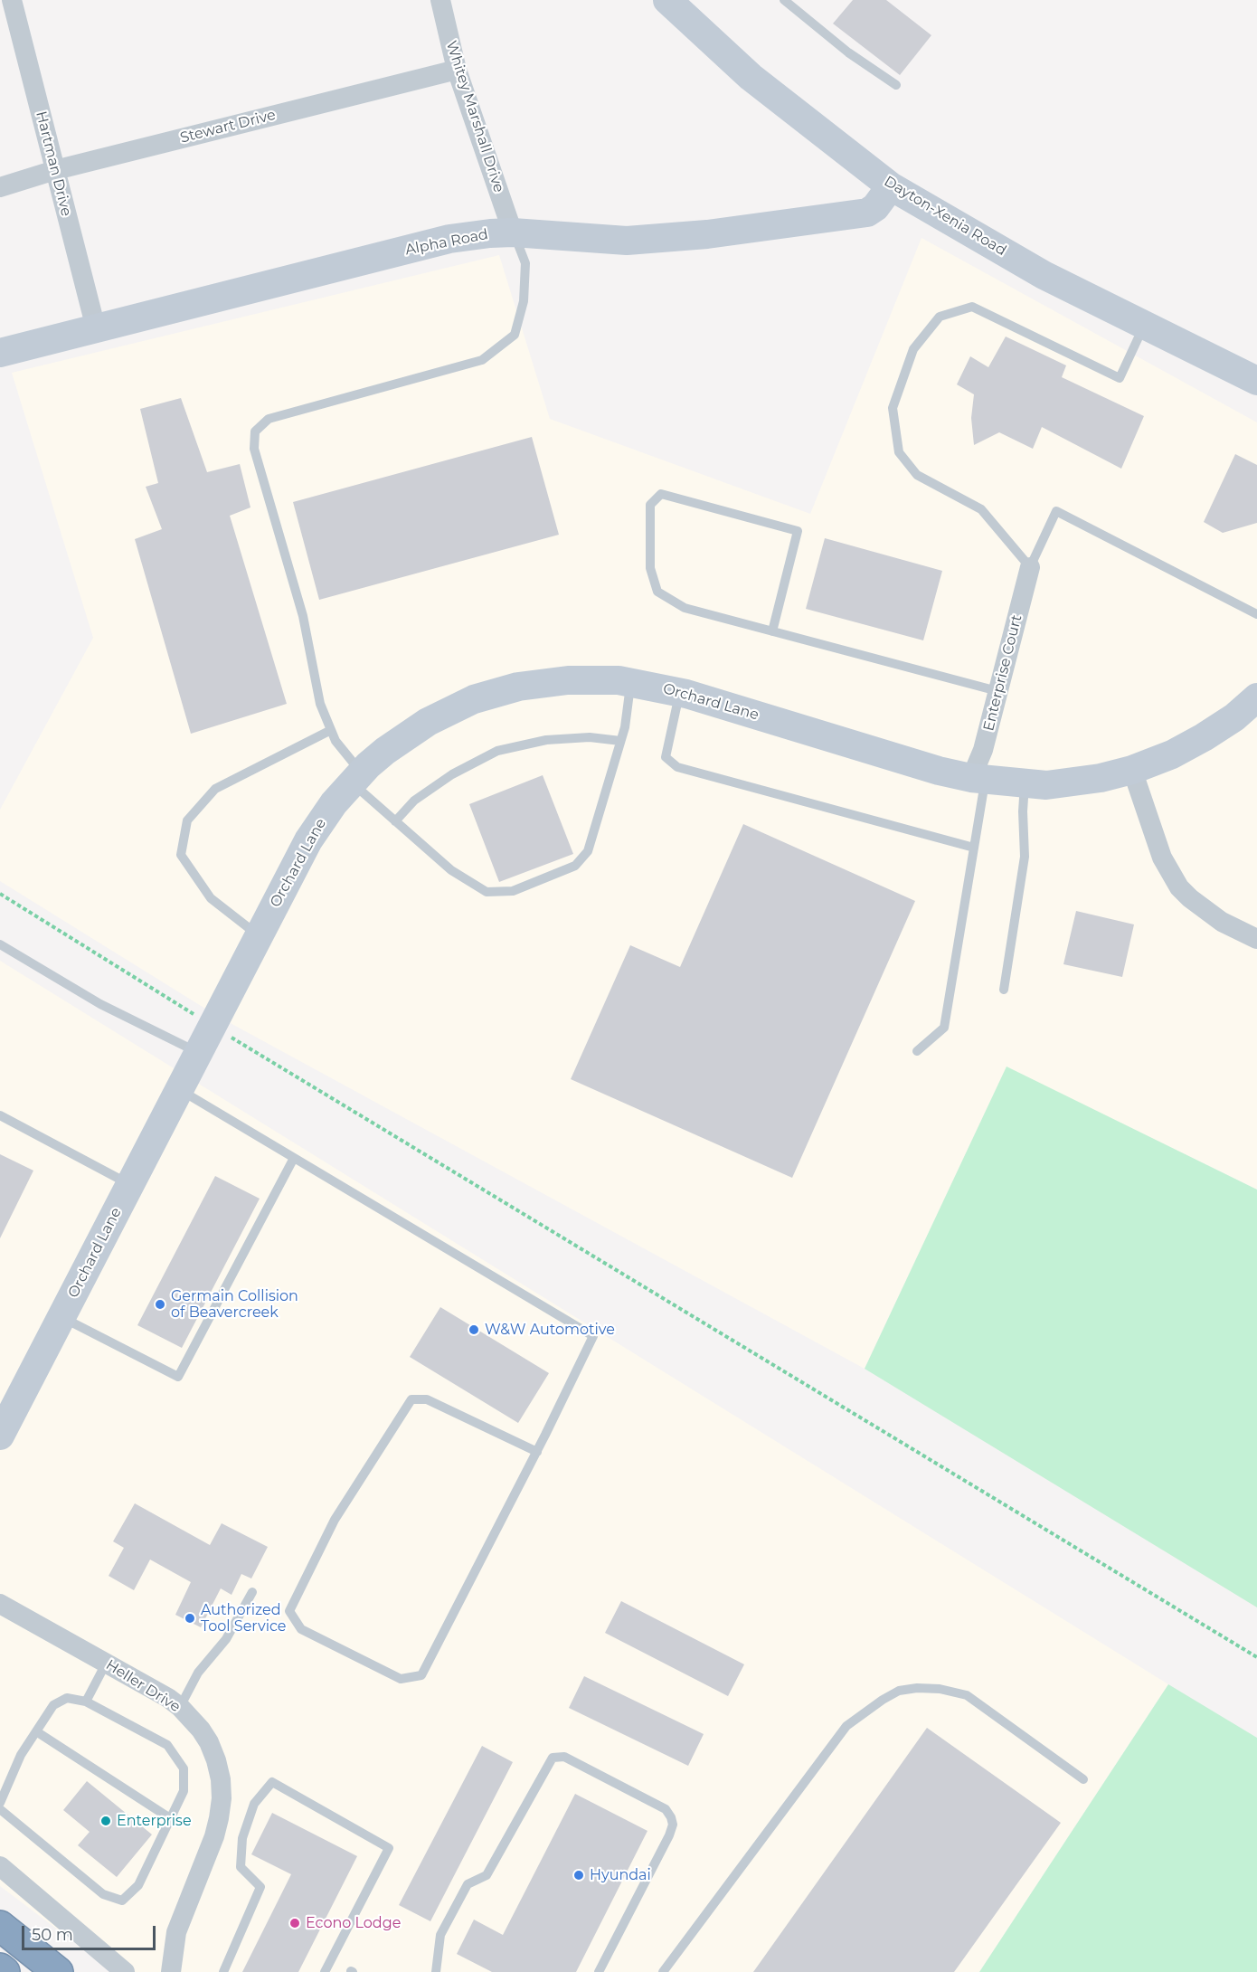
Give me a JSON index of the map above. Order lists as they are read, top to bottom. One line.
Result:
{"streets":{"main road":["Dayton-Xenia Road","Alpha Road","Orchard Lane"],"street":["Whitey Marshall Drive","Stewart Drive","Hartman Drive","Enterprise Court","Heller Drive"]},"crossings":[["Whitey Marshall Drive","Stewart Drive"],["Whitey Marshall Drive","Alpha Road"],["Stewart Drive","Hartman Drive"],["Hartman Drive","Alpha Road"],["Dayton-Xenia Road","Alpha Road"],["Enterprise Court","Orchard Lane"]],"places":["Germain Collision of Beavercreek","W&W Automotive","Authorized Tool Service","Enterprise","Hyundai","Econo Lodge"],"scale_bar":"50 m"}
